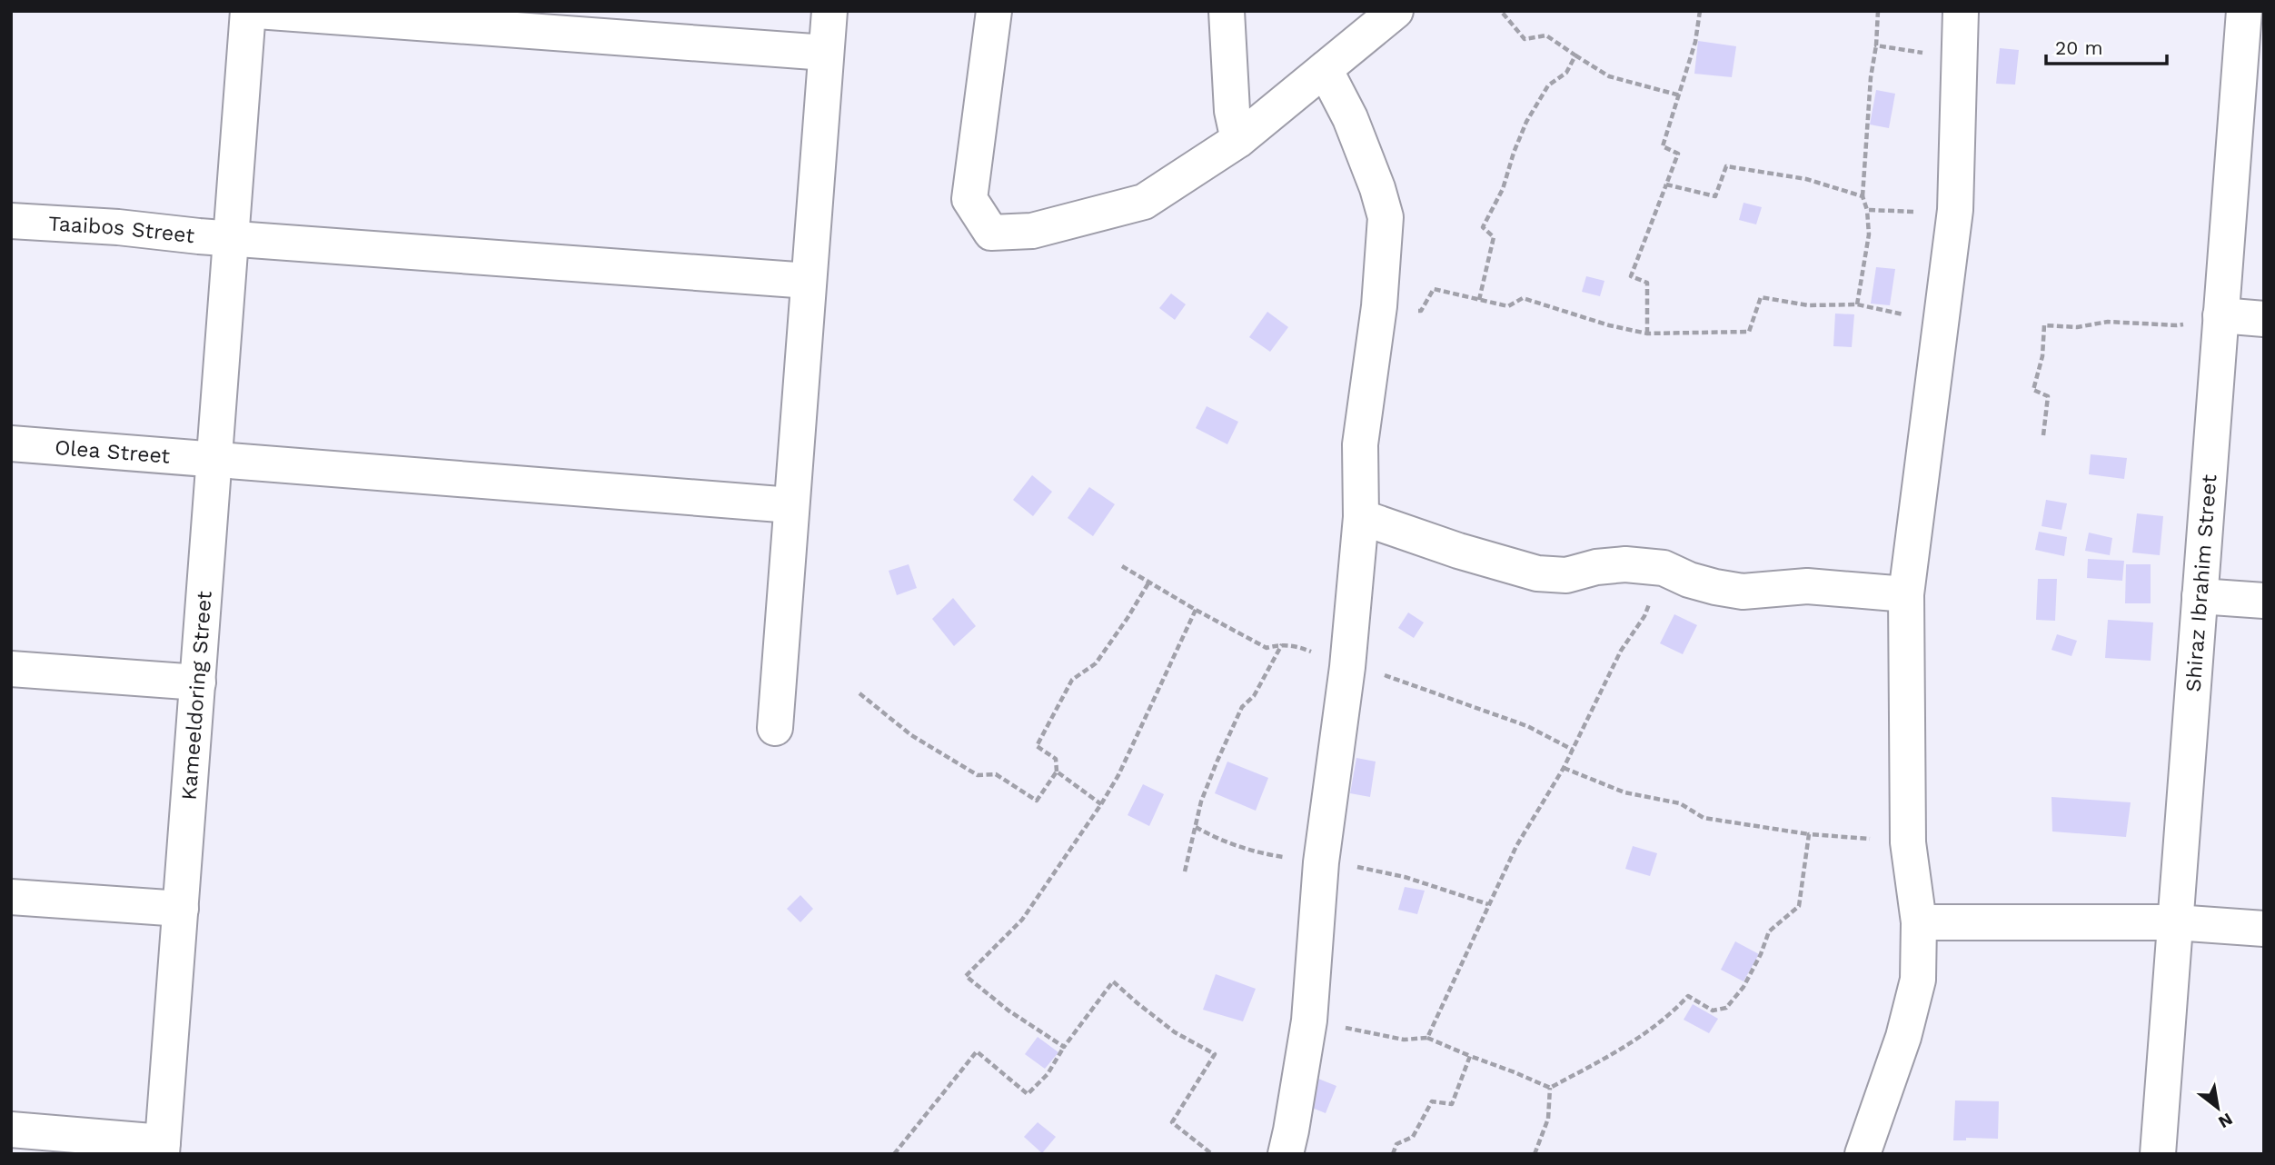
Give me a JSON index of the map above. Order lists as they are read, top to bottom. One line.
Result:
{"streets":{"street":["Taaibos Street","Olea Street","Shiraz Ibrahim Street","Kameeldoring Street"]},"crossings":[["Taaibos Street","Kameeldoring Street"],["Olea Street","Kameeldoring Street"]],"scale_bar":"20 m","north":"bottom right"}
